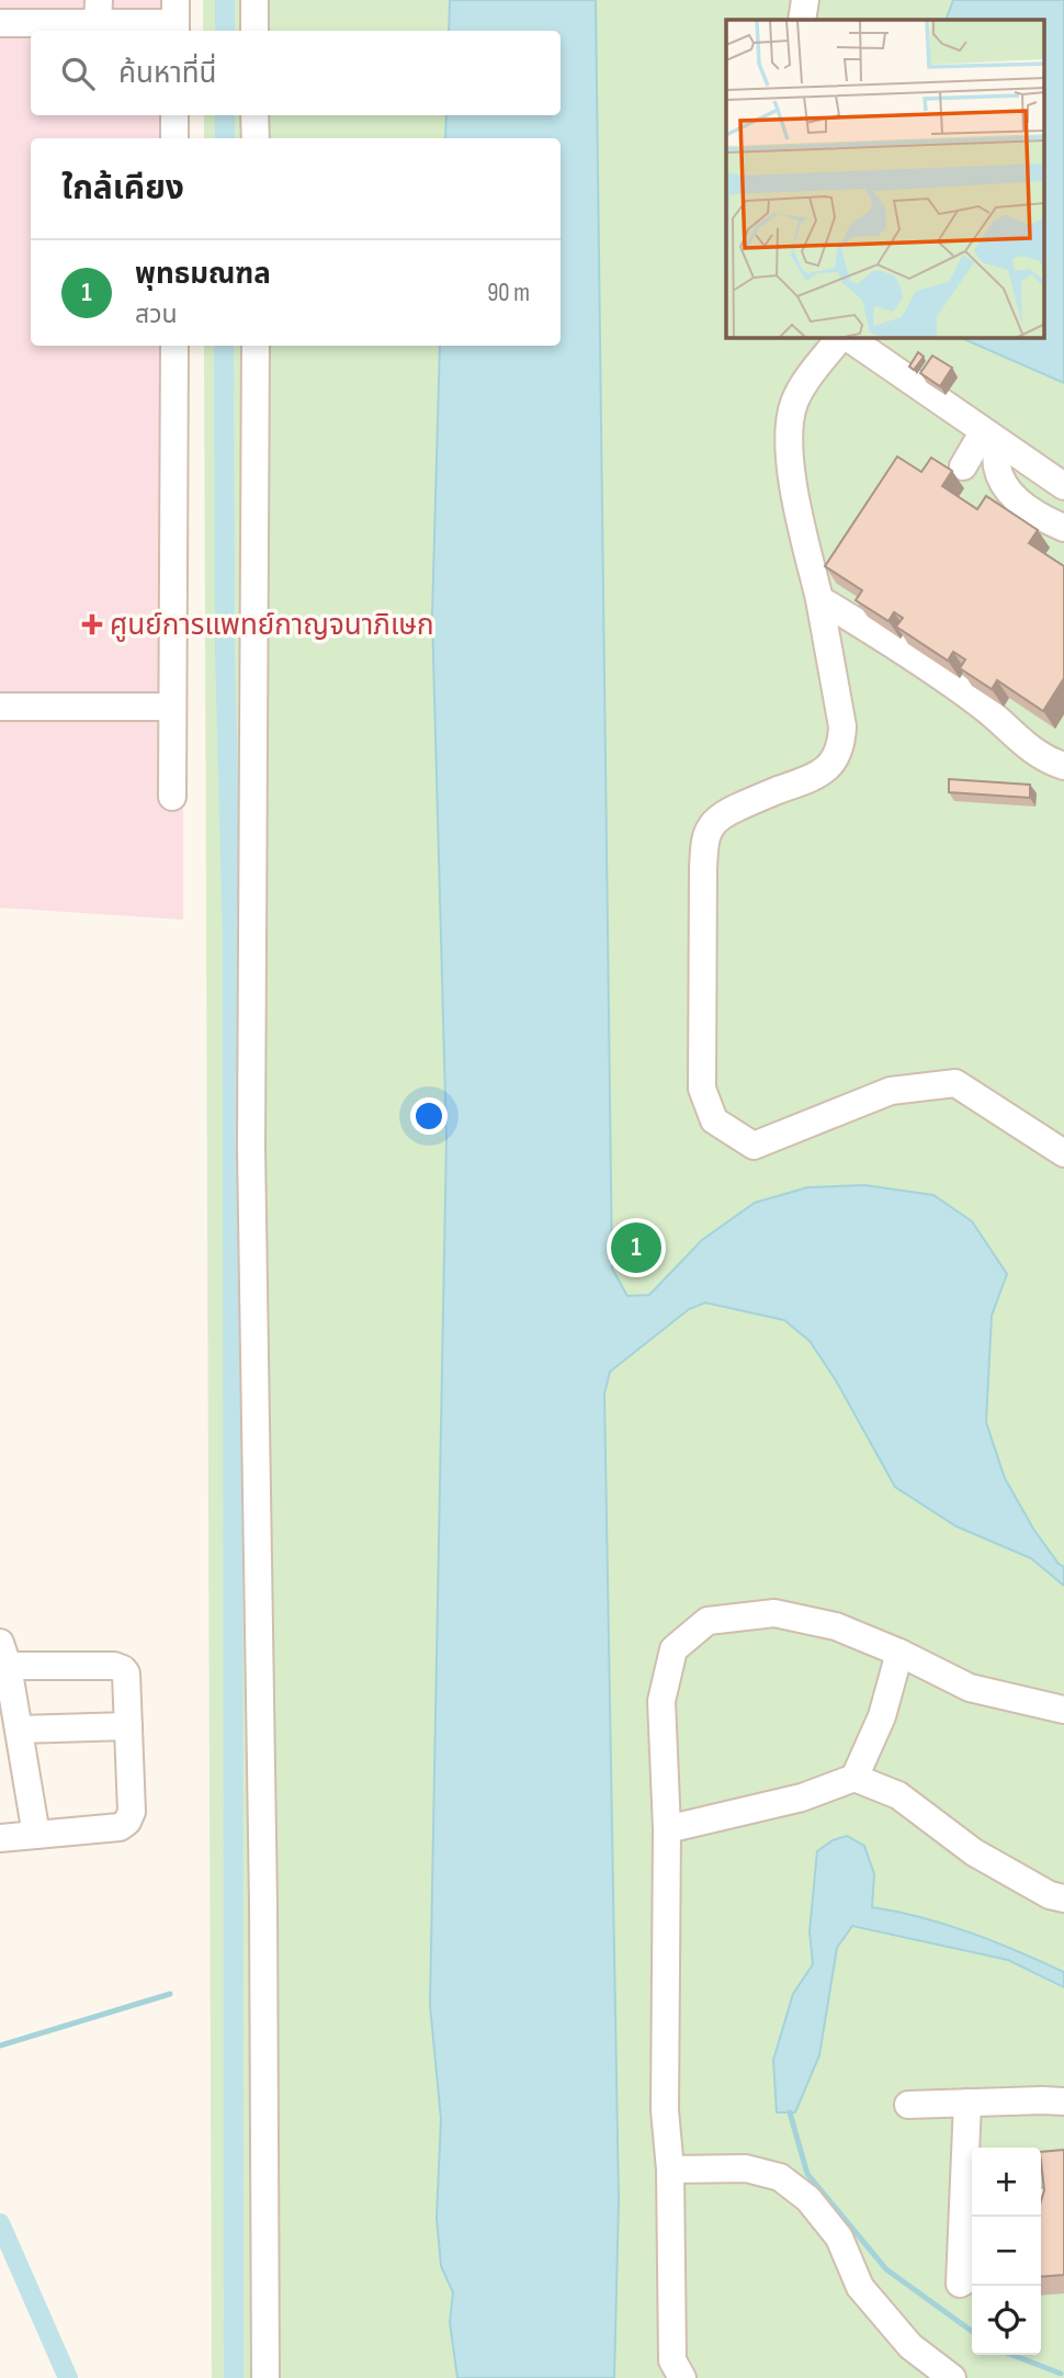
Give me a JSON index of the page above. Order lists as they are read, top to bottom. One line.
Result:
{"places":{"health":["ศูนย์การแพทย์กาญจนาภิเษก"]},"page":{"search":"ค้นหาที่นี่","heading":"ใกล้เคียง","list":[{"mark":"1","name":"พุทธมณฑล","note":"สวน","value":"90 m"}],"pins":"1","map_buttons":["+","−"]}}
